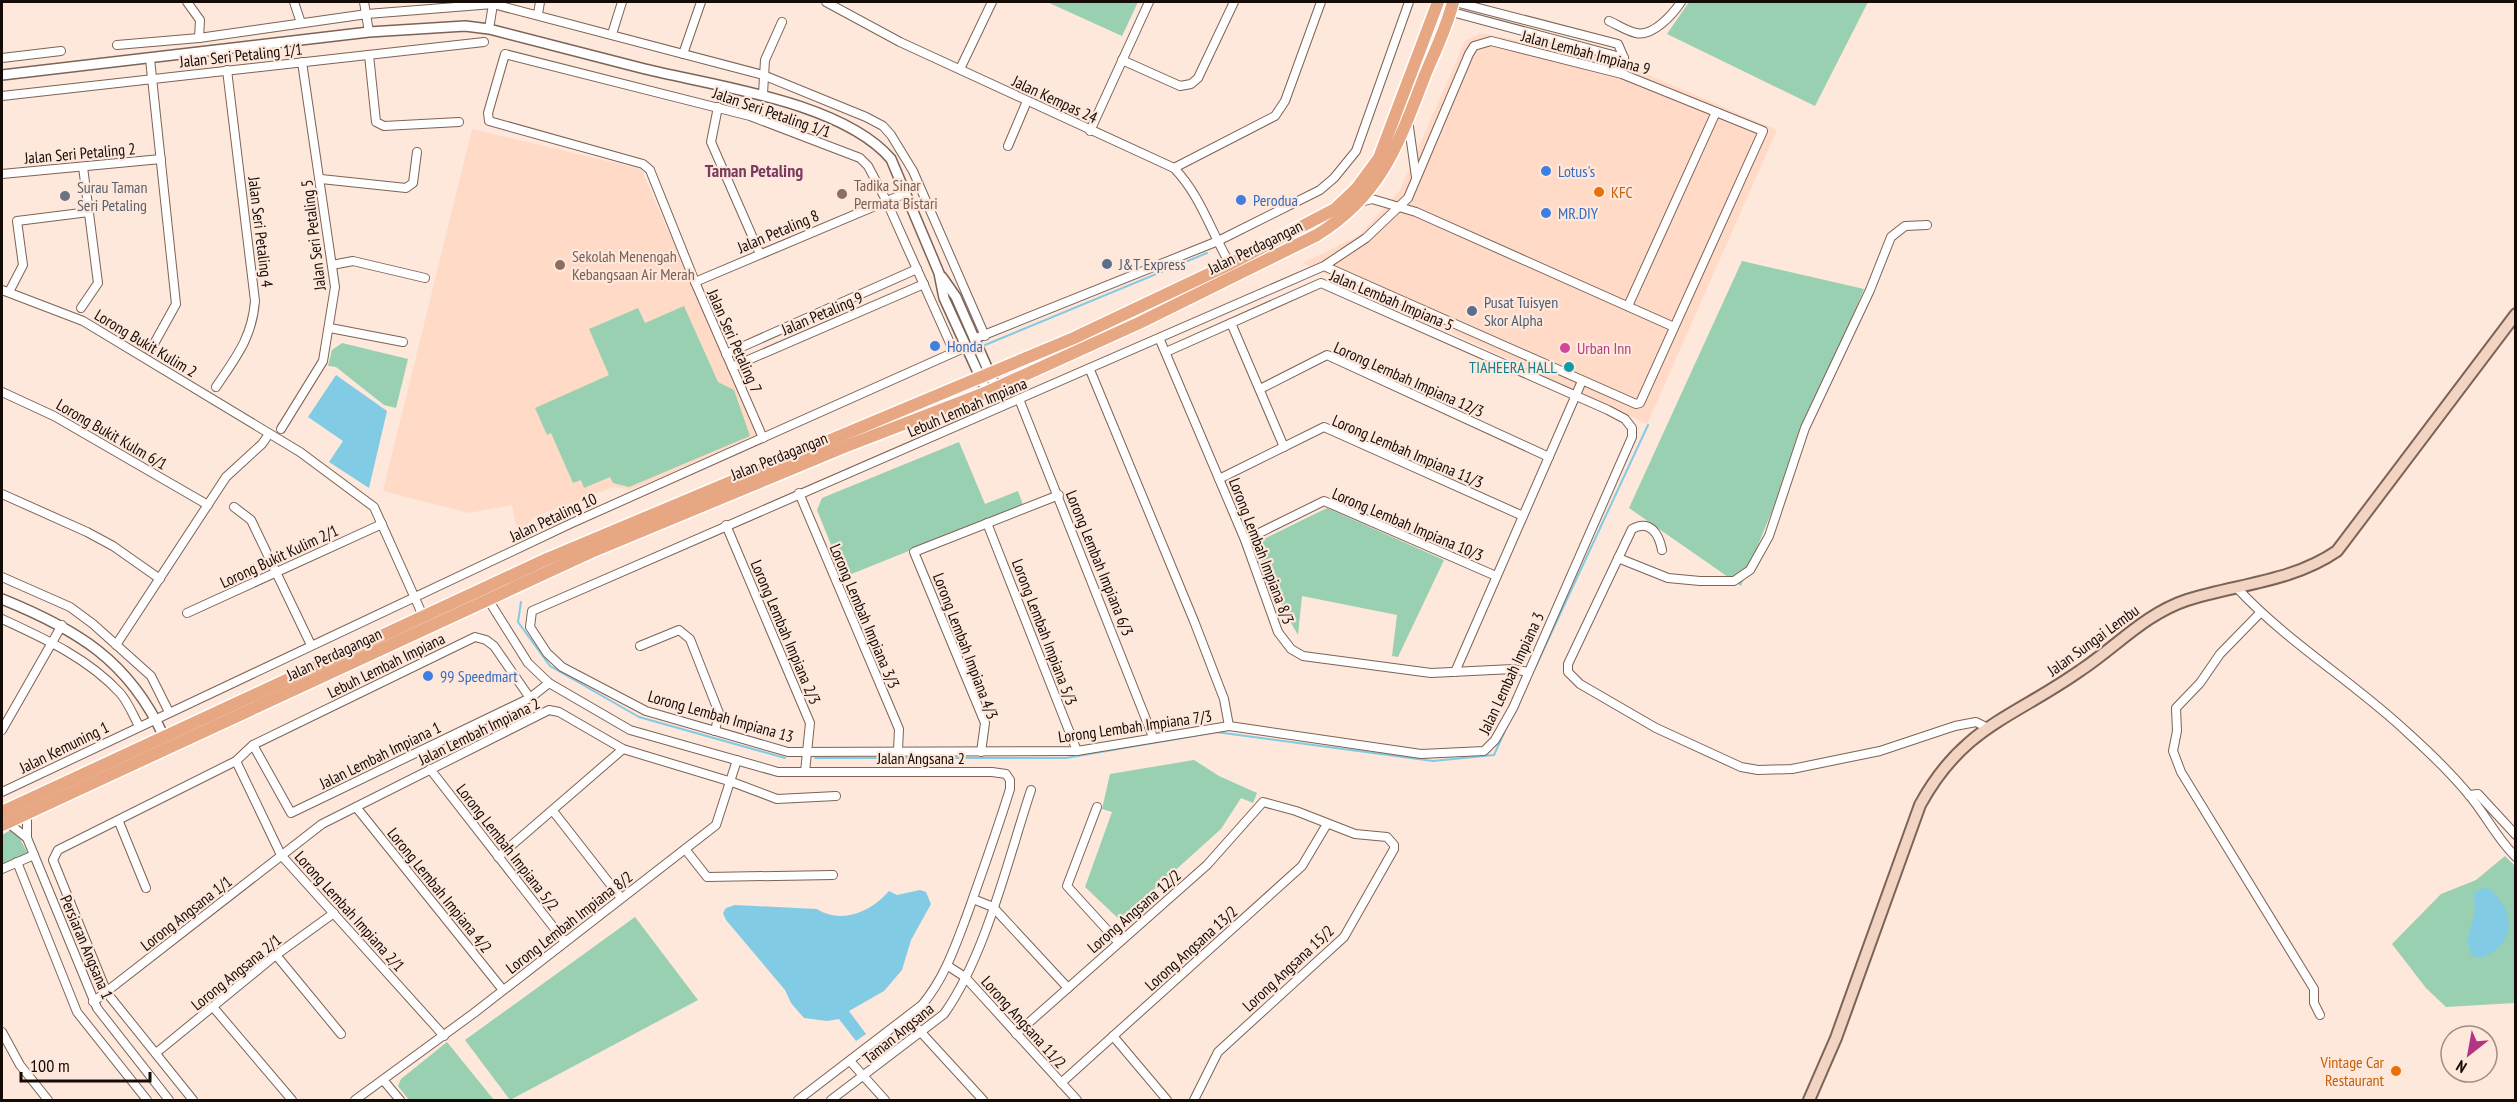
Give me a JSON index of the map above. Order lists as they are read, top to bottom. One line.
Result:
{"streets":{"main road":["Jalan Perdagangan","Jalan Sungai Lembu"],"street":["Jalan Lembah Impiana 9","Jalan Seri Petaling 1/1","Jalan Kempas 24","Jalan Seri Petaling 2","Jalan Petaling 8","Jalan Seri Petaling 4","Jalan Seri Petaling 5","Jalan Lembah Impiana 5","Jalan Petaling 9","Jalan Seri Petaling 7","Lorong Bukit Kulim 2","Lorong Lembah Impiana 12/3","Lebuh Lembah Impiana","Lorong Bukit Kulm 6/1","Lorong Lembah Impiana 11/3","Jalan Petaling 10","Lorong Lembah Impiana 10/3","Lorong Lembah Impiana 8/3","Lorong Bukit Kulim 2/1","Lorong Lembah Impiana 6/3","Lorong Lembah Impiana 3/3","Lorong Lembah Impiana 2/3","Lorong Lembah Impiana 5/3","Lorong Lembah Impiana 4/3","Jalan Lembah Impiana 3","Lorong Lembah Impiana 13","Lorong Lembah Impiana 7/3","Jalan Lembah Impiana 2","Jalan Kemuning 1","Jalan Lembah Impiana 1","Jalan Angsana 2","Lorong Lembah Impiana 5/2","Lorong Lembah Impiana 4/2","Lorong Lembah Impiana 2/1","Lorong Angsana 12/2","Lorong Angsana 1/1","Lorong Lembah Impiana 8/2","Persiaran Angsana 1","Lorong Angsana 13/2","Lorong Angsana 15/2","Lorong Angsana 2/1","Lorong Angsana 11/2","Taman Angsana"]},"crossings":[["Jalan Lembah Impiana 9","Jalan Perdagangan"],["Jalan Lembah Impiana 9","Jalan Lembah Impiana 5"],["Jalan Lembah Impiana 9","Lebuh Lembah Impiana"],["Jalan Seri Petaling 1/1","Jalan Petaling 8"],["Jalan Seri Petaling 1/1","Jalan Seri Petaling 4"],["Jalan Seri Petaling 1/1","Jalan Seri Petaling 5"],["Jalan Seri Petaling 1/1","Jalan Petaling 9"],["Jalan Seri Petaling 1/1","Jalan Seri Petaling 7"],["Jalan Seri Petaling 1/1","Jalan Petaling 10"],["Jalan Kempas 24","Jalan Perdagangan"],["Jalan Petaling 8","Jalan Seri Petaling 7"],["Jalan Perdagangan","Lorong Bukit Kulim 2"],["Jalan Perdagangan","Jalan Angsana 2"],["Jalan Perdagangan","Persiaran Angsana 1"],["Jalan Lembah Impiana 5","Lebuh Lembah Impiana"],["Jalan Lembah Impiana 5","Lorong Lembah Impiana 8/3"],["Jalan Lembah Impiana 5","Jalan Lembah Impiana 3"],["Jalan Petaling 9","Jalan Seri Petaling 7"],["Jalan Seri Petaling 7","Jalan Petaling 10"],["Lorong Bukit Kulim 2","Jalan Petaling 10"],["Lorong Bukit Kulim 2","Lorong Bukit Kulim 2/1"],["Lebuh Lembah Impiana","Lorong Lembah Impiana 8/3"],["Lebuh Lembah Impiana","Lorong Lembah Impiana 6/3"],["Lebuh Lembah Impiana","Lorong Lembah Impiana 3/3"],["Lebuh Lembah Impiana","Lorong Lembah Impiana 2/3"],["Lebuh Lembah Impiana","Lorong Lembah Impiana 13"],["Lebuh Lembah Impiana","Lorong Lembah Impiana 7/3"],["Lebuh Lembah Impiana","Jalan Lembah Impiana 1"],["Lebuh Lembah Impiana","Lorong Lembah Impiana 2/1"],["Lorong Lembah Impiana 11/3","Lorong Lembah Impiana 8/3"],["Jalan Petaling 10","Jalan Kemuning 1"],["Lorong Lembah Impiana 10/3","Lorong Lembah Impiana 8/3"],["Lorong Lembah Impiana 8/3","Jalan Lembah Impiana 3"],["Lorong Lembah Impiana 6/3","Lorong Lembah Impiana 7/3"],["Lorong Lembah Impiana 3/3","Lorong Lembah Impiana 7/3"],["Lorong Lembah Impiana 2/3","Lorong Lembah Impiana 13"],["Lorong Lembah Impiana 2/3","Lorong Lembah Impiana 7/3"],["Lorong Lembah Impiana 2/3","Jalan Angsana 2"],["Lorong Lembah Impiana 5/3","Lorong Lembah Impiana 4/3"],["Lorong Lembah Impiana 5/3","Lorong Lembah Impiana 7/3"],["Lorong Lembah Impiana 4/3","Lorong Lembah Impiana 7/3"],["Jalan Lembah Impiana 3","Lorong Lembah Impiana 7/3"],["Lorong Lembah Impiana 13","Lorong Lembah Impiana 7/3"],["Jalan Lembah Impiana 2","Lorong Lembah Impiana 5/2"],["Jalan Lembah Impiana 2","Lorong Lembah Impiana 4/2"],["Jalan Lembah Impiana 2","Lorong Lembah Impiana 2/1"],["Jalan Lembah Impiana 2","Lorong Angsana 1/1"],["Jalan Lembah Impiana 2","Lorong Lembah Impiana 8/2"],["Jalan Lembah Impiana 1","Jalan Angsana 2"],["Jalan Angsana 2","Lorong Lembah Impiana 8/2"],["Jalan Angsana 2","Lorong Angsana 11/2"],["Lorong Lembah Impiana 5/2","Lorong Lembah Impiana 8/2"],["Lorong Lembah Impiana 4/2","Lorong Lembah Impiana 8/2"],["Lorong Lembah Impiana 2/1","Lorong Angsana 1/1"],["Lorong Lembah Impiana 2/1","Lorong Lembah Impiana 8/2"],["Lorong Lembah Impiana 2/1","Lorong Angsana 2/1"],["Lorong Angsana 12/2","Lorong Angsana 13/2"],["Lorong Angsana 12/2","Lorong Angsana 15/2"],["Lorong Angsana 12/2","Lorong Angsana 11/2"],["Lorong Angsana 1/1","Persiaran Angsana 1"],["Lorong Angsana 13/2","Lorong Angsana 15/2"],["Lorong Angsana 13/2","Lorong Angsana 11/2"],["Lorong Angsana 11/2","Taman Angsana"]],"districts":["Taman Petaling"],"places":["Lotus's","KFC","Tadika Sinar Permata Bistari","Surau Taman Seri Petaling","Perodua","MR.DIY","J&T Express","Sekolah Menengah Kebangsaan Air Merah","Pusat Tuisyen Skor Alpha","Honda","Urban Inn","TIAHEERA HALL","99 Speedmart","Vintage Car Restaurant"],"scale_bar":"100 m","north":"bottom left"}
